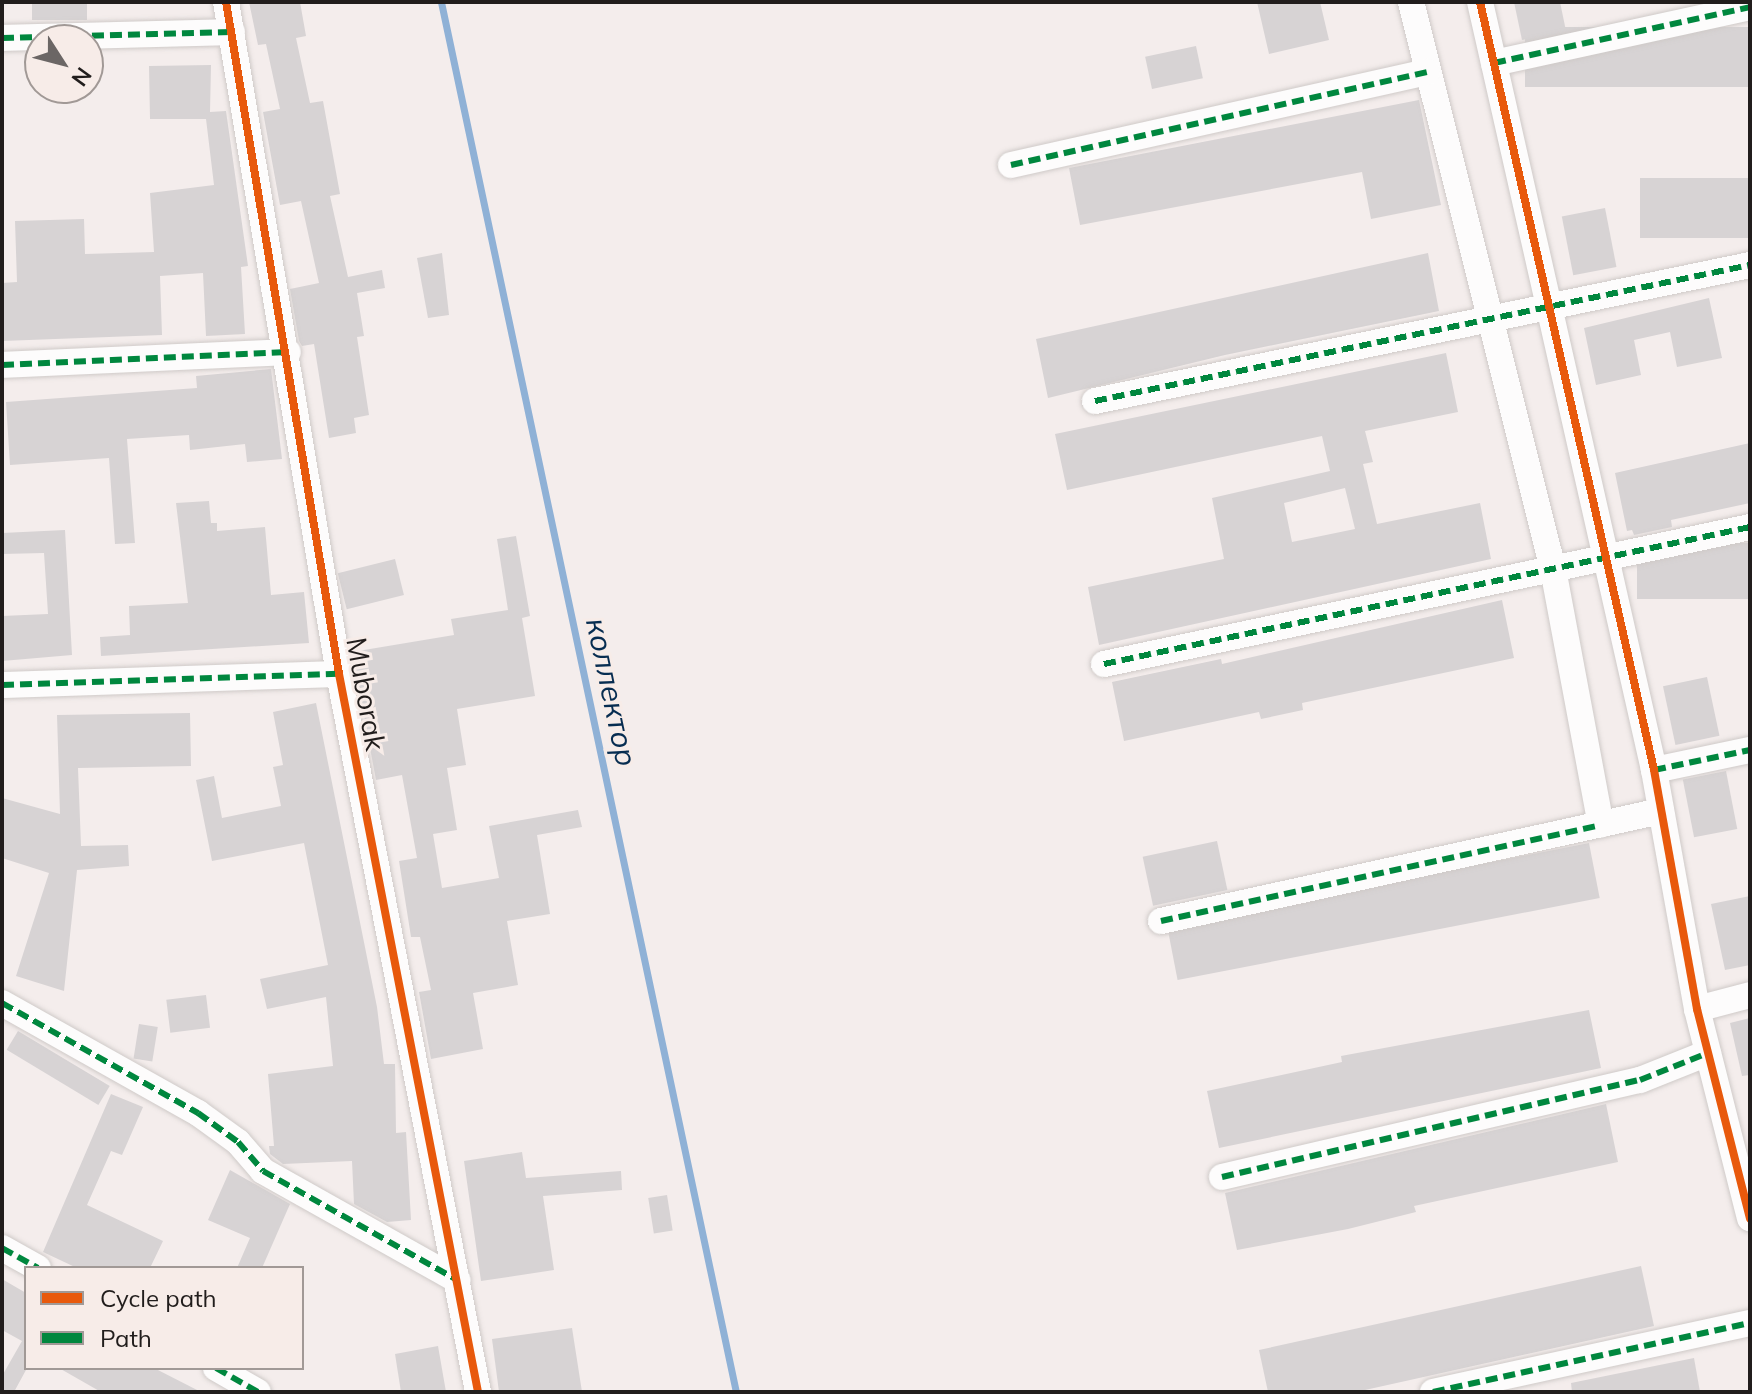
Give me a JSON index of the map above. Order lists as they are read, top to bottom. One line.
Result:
{"streets":{"street":["Muborak"]},"water":["коллектор"],"legend":["Cycle path","Path"],"north":"bottom right"}
